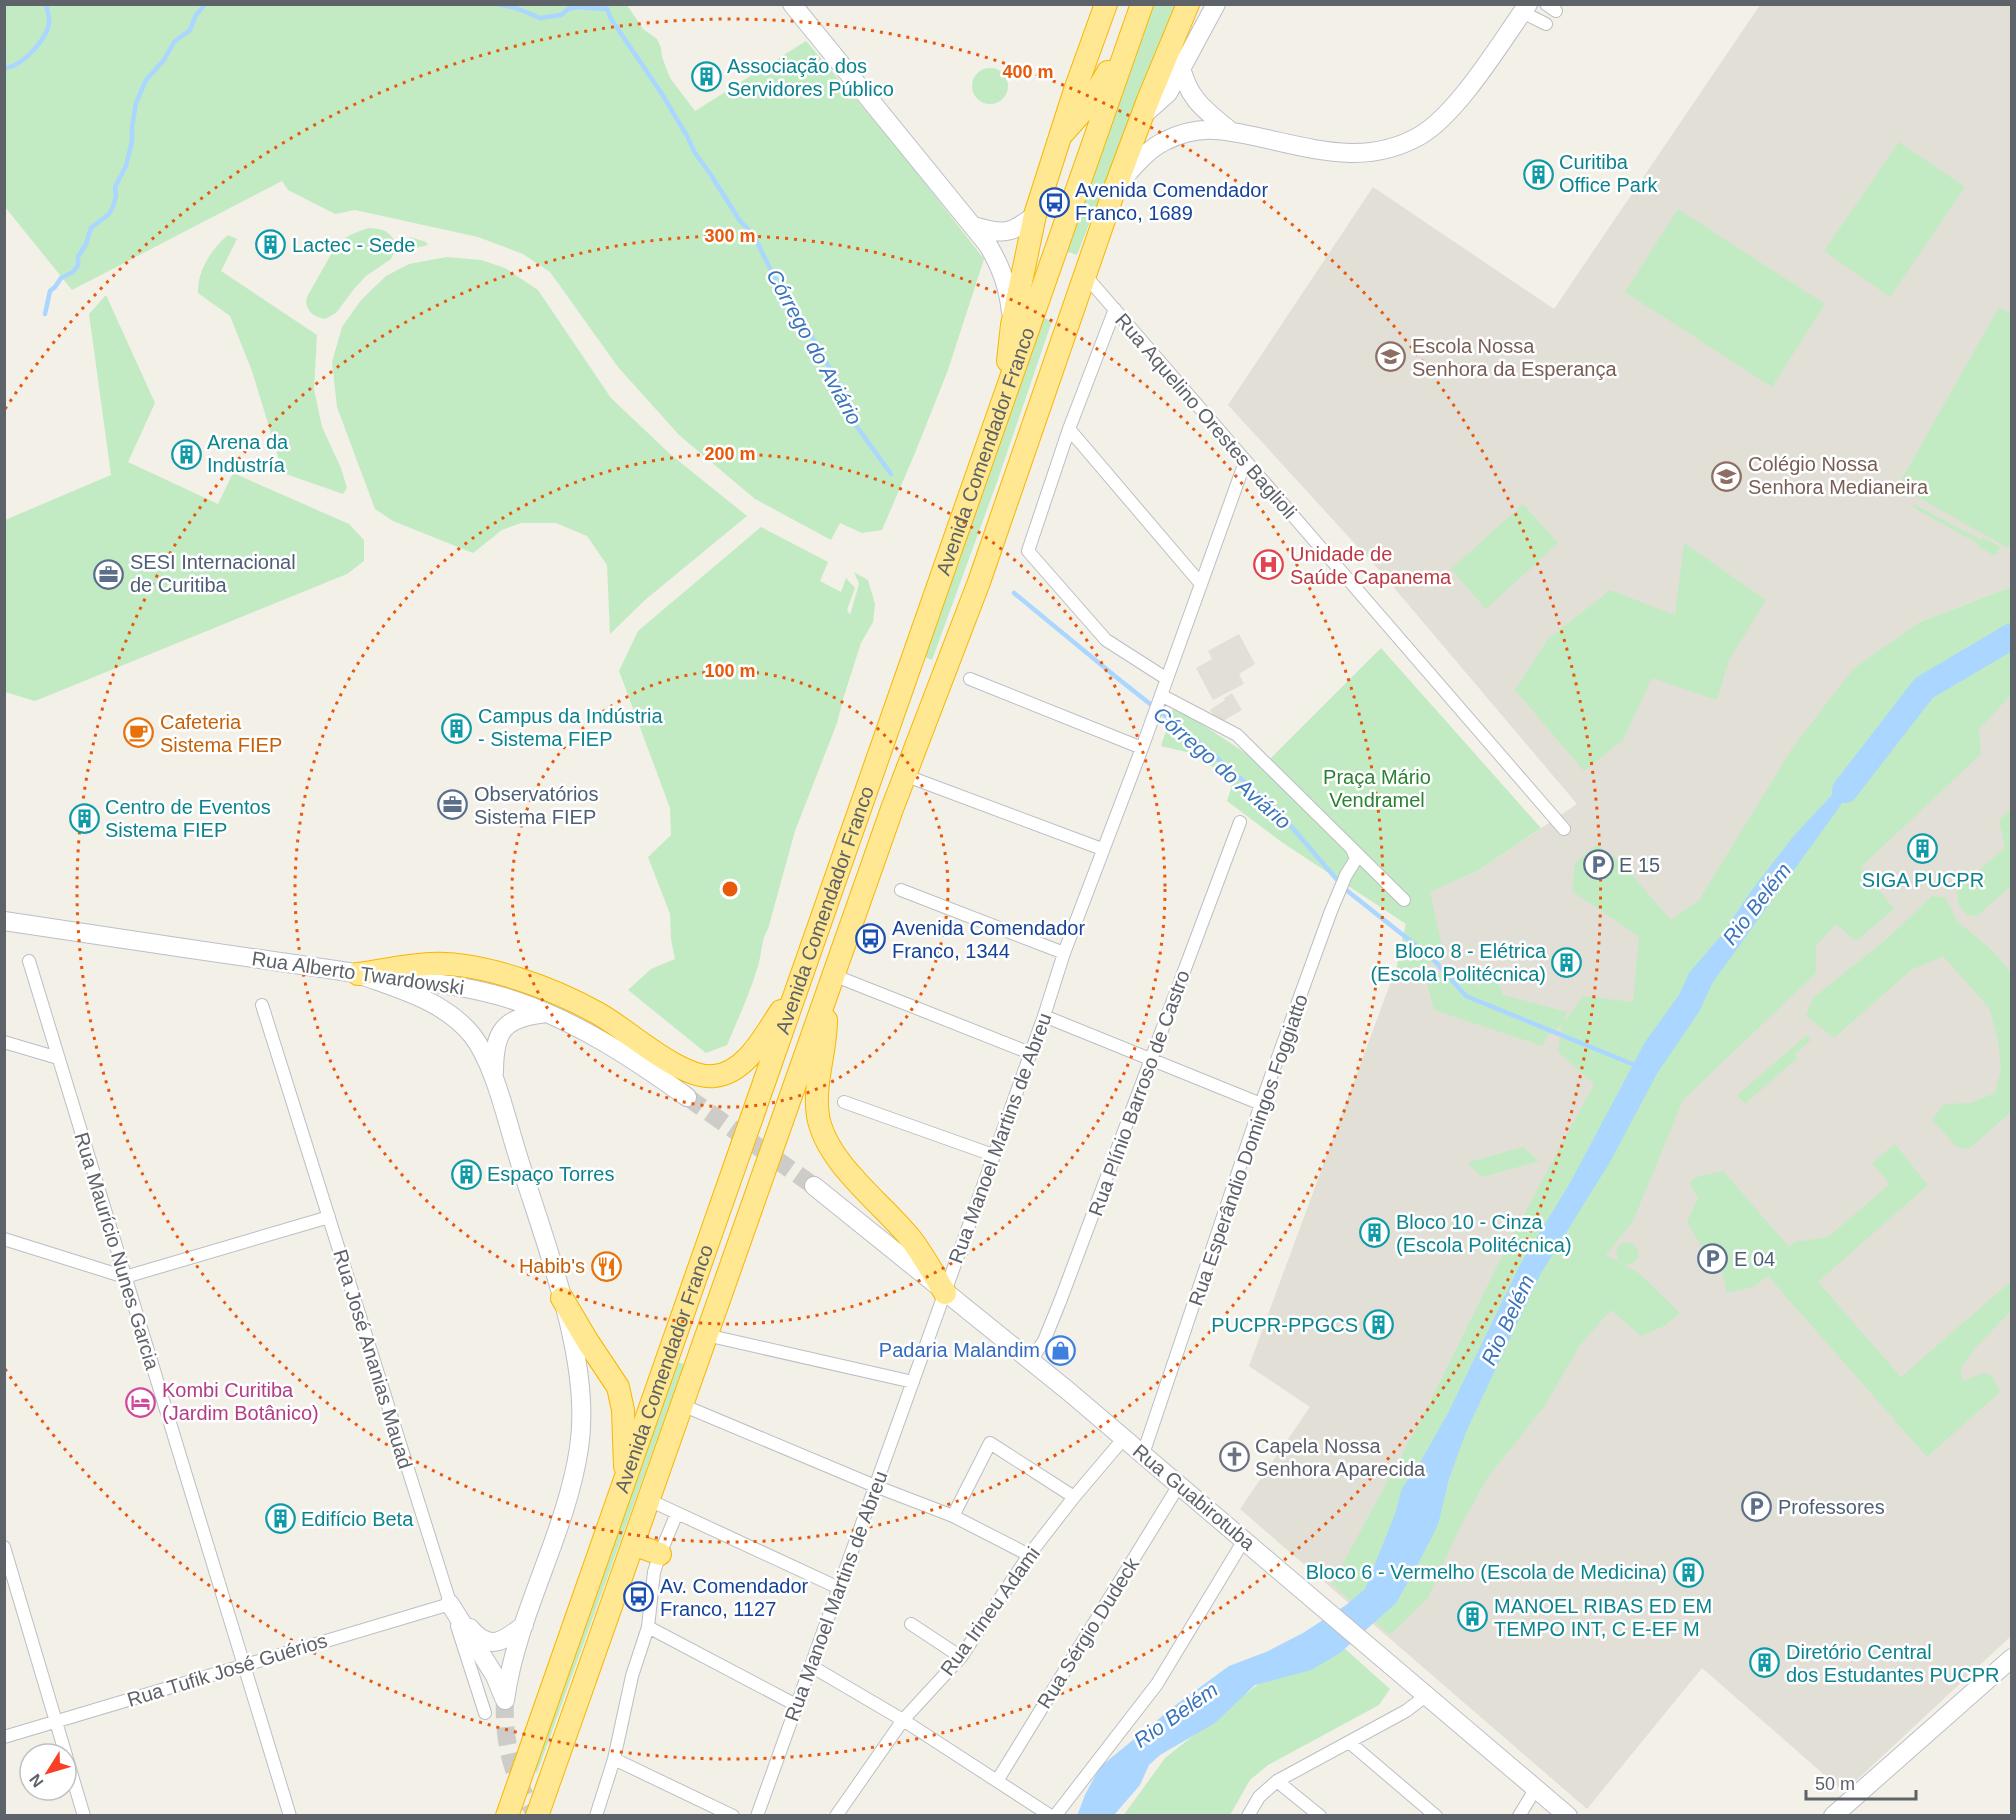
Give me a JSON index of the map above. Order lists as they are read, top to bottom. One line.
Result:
{"streets":{"highway":["Avenida Comendador Franco"],"main road":["Rua Alberto Twardowski","Rua Guabirotuba"],"street":["Rua Aquelino Orestes Baglioli","Rua Plínio Barroso de Castro","Rua Manoel Martins de Abreu","Rua Esperândio Domingos Foggiatto","Rua Maurício Nunes Garcia","Rua José Ananias Mauad","Rua Irineu Adami","Rua Sérgio Dudeck","Rua Tufik José Guérios"]},"crossings":[["Rua Aquelino Orestes Baglioli","Avenida Comendador Franco"],["Rua Aquelino Orestes Baglioli","Rua Manoel Martins de Abreu"],["Rua Plínio Barroso de Castro","Rua Guabirotuba"],["Rua Manoel Martins de Abreu","Rua Guabirotuba"],["Rua Esperândio Domingos Foggiatto","Rua Guabirotuba"],["Rua Maurício Nunes Garcia","Rua Tufik José Guérios"],["Rua José Ananias Mauad","Rua Tufik José Guérios"],["Rua Guabirotuba","Rua Irineu Adami"],["Rua Guabirotuba","Rua Sérgio Dudeck"]],"water":["Córrego do Aviário","Rio Belém"],"parks":["Praça Mário Vendramel"],"places":{"building":["Associação dos Servidores Público","Curitiba Office Park","Lactec - Sede","Arena da Industría","Campus da Indústria - Sistema FIEP","Centro de Eventos Sistema FIEP","SIGA PUCPR","Bloco 8 - Elétrica (Escola Politécnica)","Espaço Torres","Bloco 10 - Cinza (Escola Politécnica)","PUCPR-PPGCS","Edifício Beta","Bloco 6 - Vermelho (Escola de Medicina)","MANOEL RIBAS ED EM TEMPO INT, C E-EF M","Diretório Central dos Estudantes PUCPR"],"bus stop":["Avenida Comendador Franco, 1689","Avenida Comendador Franco, 1344","Av. Comendador Franco, 1127"],"school or university":["Escola Nossa Senhora da Esperança","Colégio Nossa Senhora Medianeira"],"hospital":["Unidade de Saúde Capanema"],"office":["SESI Internacional de Curitiba","Observatórios Sistema FIEP"],"cafe":["Cafeteria Sistema FIEP"],"parking":["E 15","E 04","Professores"],"restaurant":["Habib's"],"shop":["Padaria Malandim"],"hotel":["Kombi Curitiba (Jardim Botânico)"],"church":["Capela Nossa Senhora Aparecida"]},"scale_bar":"50 m","north":"bottom left","rings":["400 m","300 m","200 m","100 m"]}
